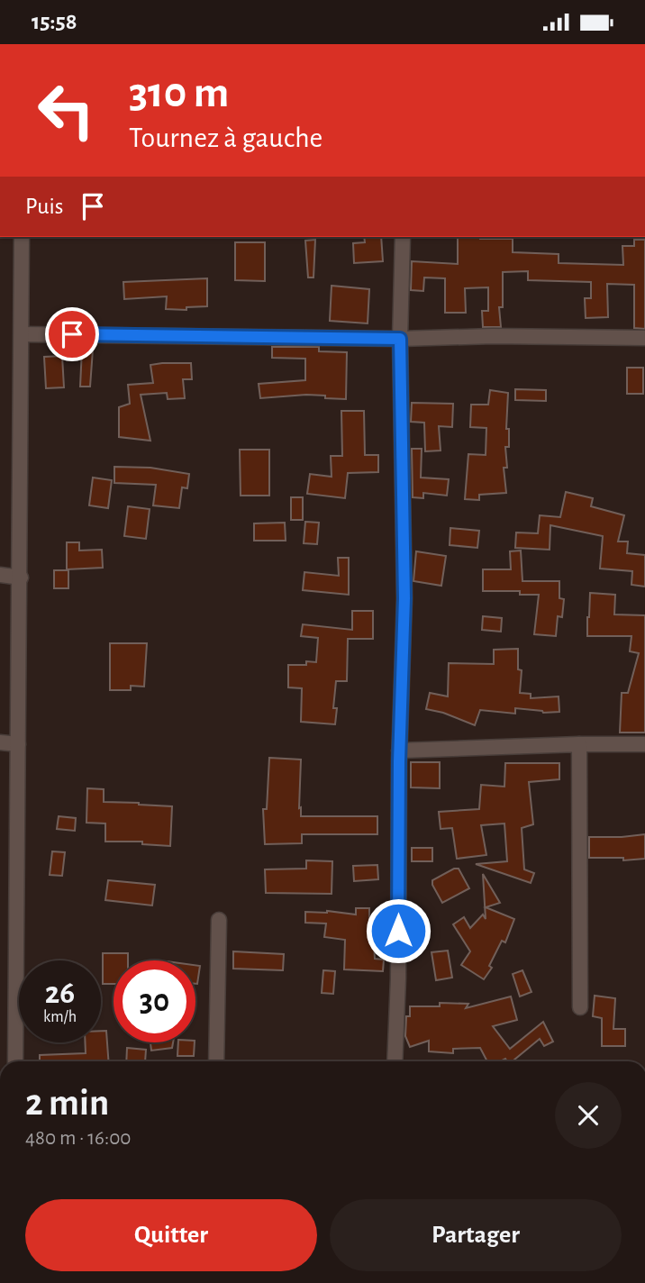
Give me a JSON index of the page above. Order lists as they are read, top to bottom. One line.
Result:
{"page":{"status":"15:58","turn":["310 m","Tournez à gauche"],"then":"Puis","speed":"26 km/h","limit":"30","heading":["2 min","480 m · 16:00"],"buttons":["Quitter","Partager"]}}
